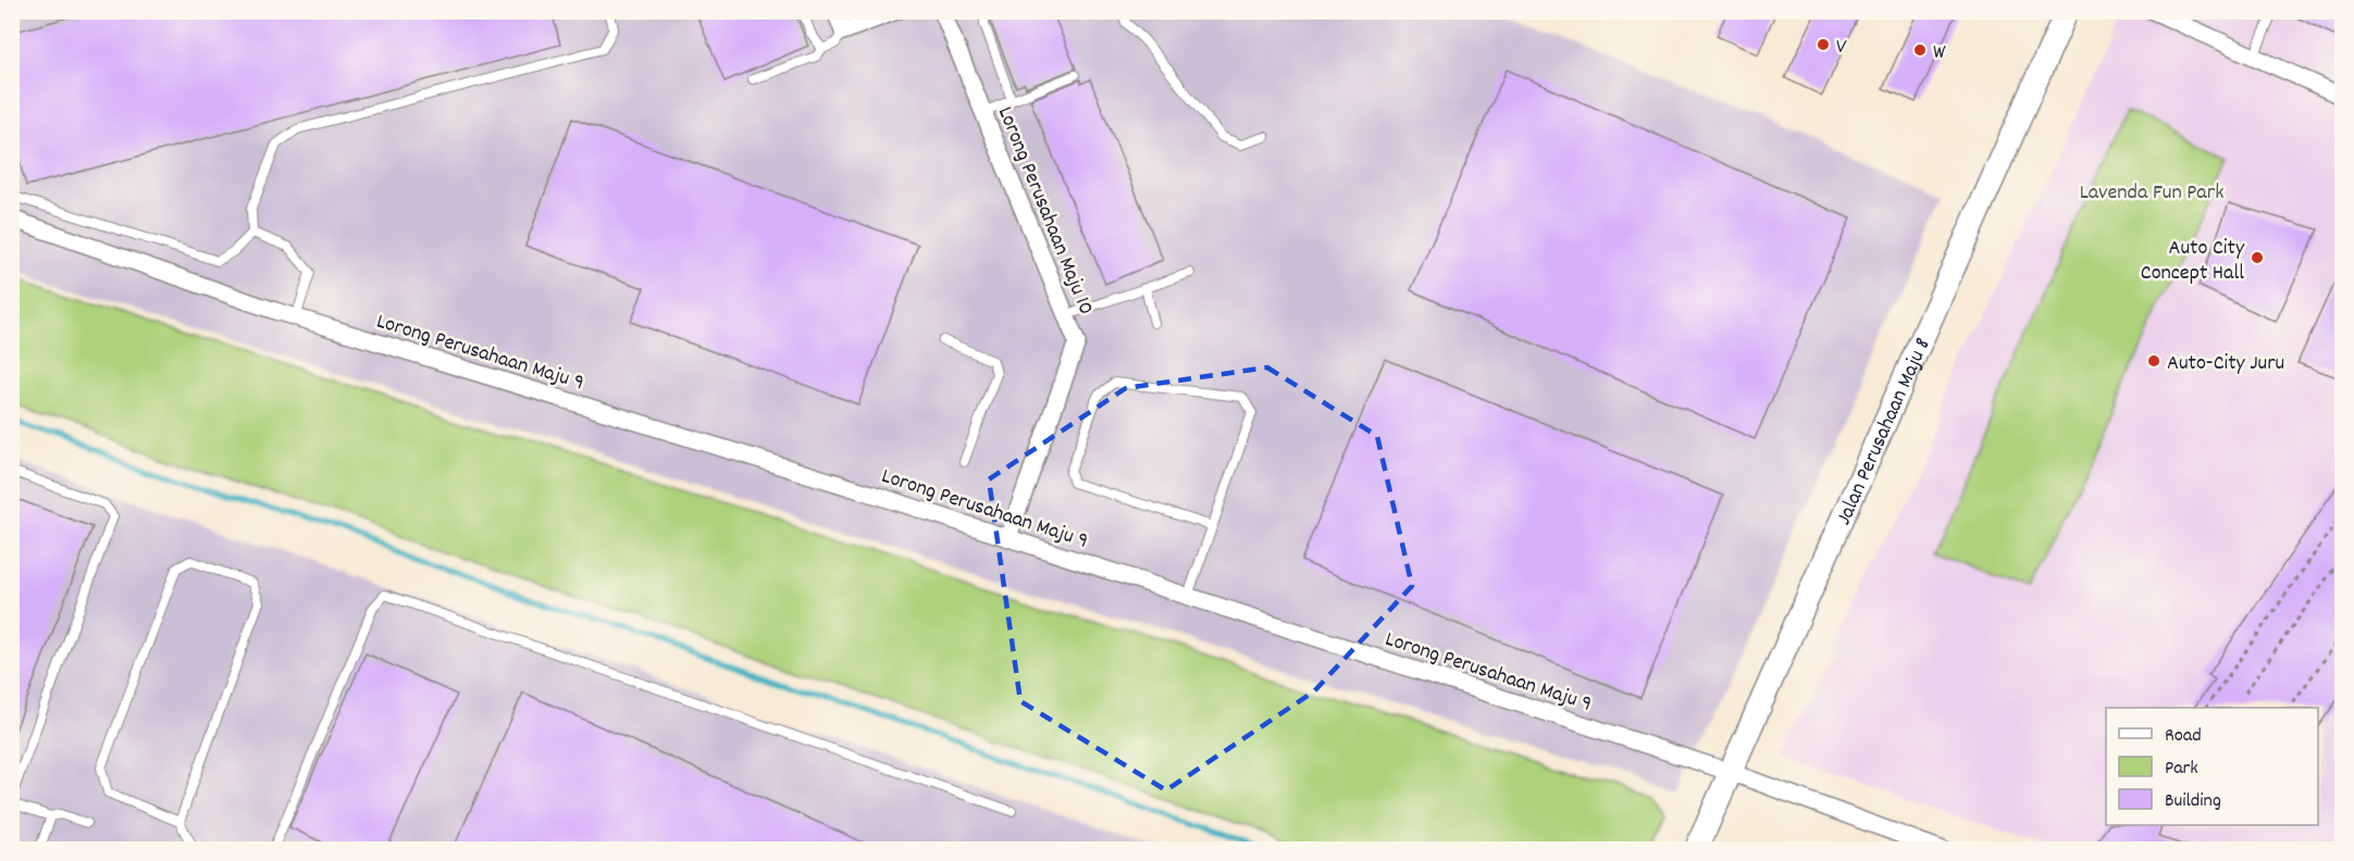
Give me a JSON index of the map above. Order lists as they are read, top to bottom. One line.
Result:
{"streets":{"street":["Lorong Perusahaan Maju 10","Lorong Perusahaan Maju 9","Jalan Perusahaan Maju 8"]},"crossings":[["Lorong Perusahaan Maju 10","Lorong Perusahaan Maju 9"],["Lorong Perusahaan Maju 9","Jalan Perusahaan Maju 8"]],"parks":["Lavenda Fun Park"],"places":["V","W","Auto City Concept Hall","Auto-City Juru"],"legend":["Road","Park","Building"]}
